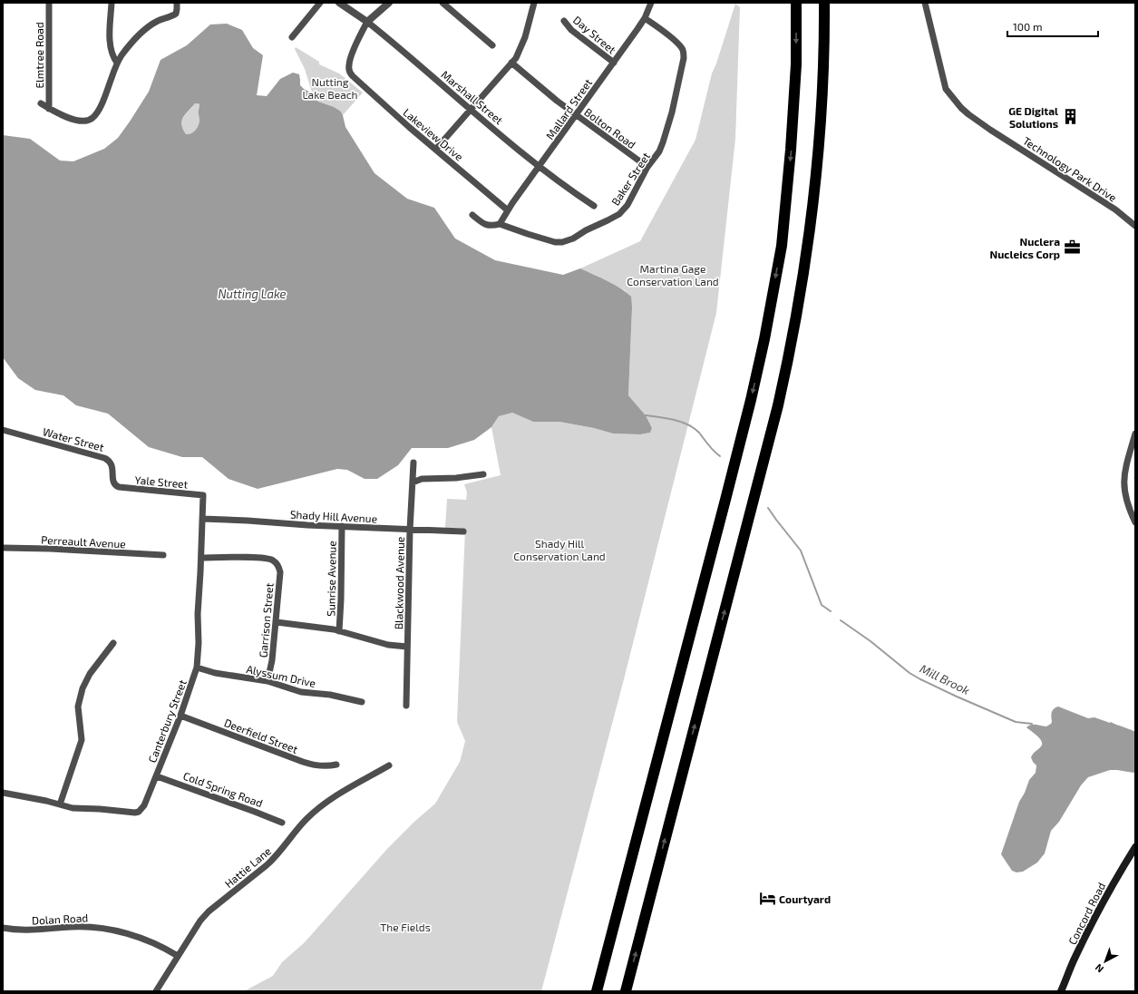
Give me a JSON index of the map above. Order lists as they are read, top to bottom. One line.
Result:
{"streets":{"main road":["Concord Road"],"street":["Day Street","Elmtree Road","Marshall Street","Mallard Street","Bolton Road","Lakeview Drive","Technology Park Drive","Baker Street","Water Street","Yale Street","Shady Hill Avenue","Perreault Avenue","Sunrise Avenue","Blackwood Avenue","Garrison Street","Alyssum Drive","Canterbury Street","Deerfield Street","Cold Spring Road","Hattie Lane","Dolan Road"]},"crossings":[["Day Street","Mallard Street"],["Marshall Street","Mallard Street"],["Marshall Street","Lakeview Drive"],["Mallard Street","Bolton Road"],["Mallard Street","Lakeview Drive"],["Mallard Street","Baker Street"],["Bolton Road","Baker Street"],["Water Street","Yale Street"],["Yale Street","Canterbury Street"],["Shady Hill Avenue","Sunrise Avenue"],["Shady Hill Avenue","Blackwood Avenue"],["Shady Hill Avenue","Canterbury Street"],["Garrison Street","Alyssum Drive"],["Garrison Street","Canterbury Street"],["Alyssum Drive","Canterbury Street"],["Canterbury Street","Deerfield Street"],["Canterbury Street","Cold Spring Road"],["Hattie Lane","Dolan Road"]],"water":["Nutting Lake","Mill Brook"],"parks":["Nutting Lake Beach","Martina Gage Conservation Land","Shady Hill Conservation Land","The Fields"],"places":{"building":["GE Digital Solutions"],"office":["Nuclera Nucleics Corp"],"hotel":["Courtyard"]},"scale_bar":"100 m","north":"bottom left"}
